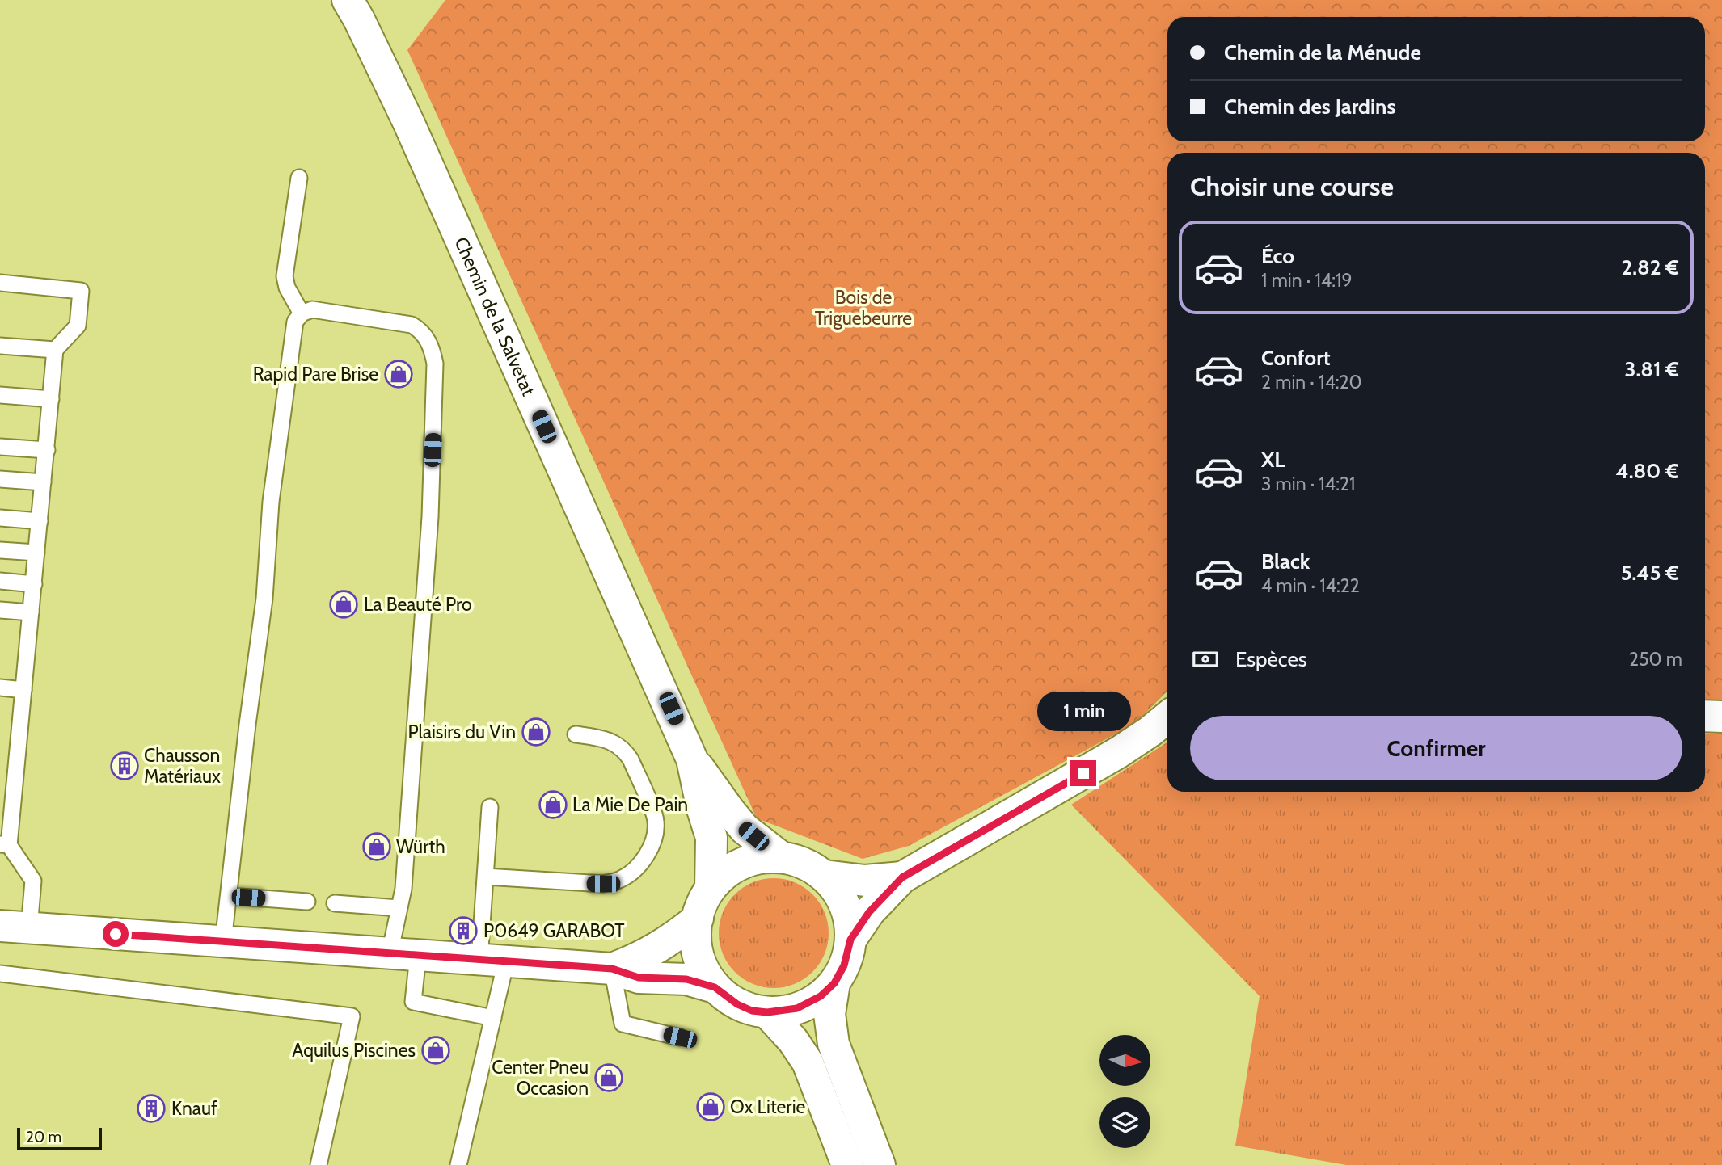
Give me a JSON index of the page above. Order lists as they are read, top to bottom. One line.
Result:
{"streets":{"main road":["Chemin de la Salvetat"]},"parks":["Bois de Triguebeurre"],"places":{"shop":["Rapid Pare Brise","La Beauté Pro","Plaisirs du Vin","La Mie De Pain","Würth","Aquilus Piscines","Center Pneu Occasion","Ox Literie"],"building":["Chausson Matériaux","P0649 GARABOT","Knauf"]},"scale_bar":"20 m","north":"right","page":{"banner":["Chemin de la Ménude","Chemin des Jardins"],"heading":"Choisir une course","list":[{"name":"Éco","note":"1 min · 14:19","value":"2.82 €"},{"name":"Confort","note":"2 min · 14:20","value":"3.81 €"},{"name":"XL","note":"3 min · 14:21","value":"4.80 €"},{"name":"Black","note":"4 min · 14:22","value":"5.45 €"}],"pay":["Espèces","250 m"],"bubble":"1 min","buttons":"Confirmer","scale":"20 m"}}
